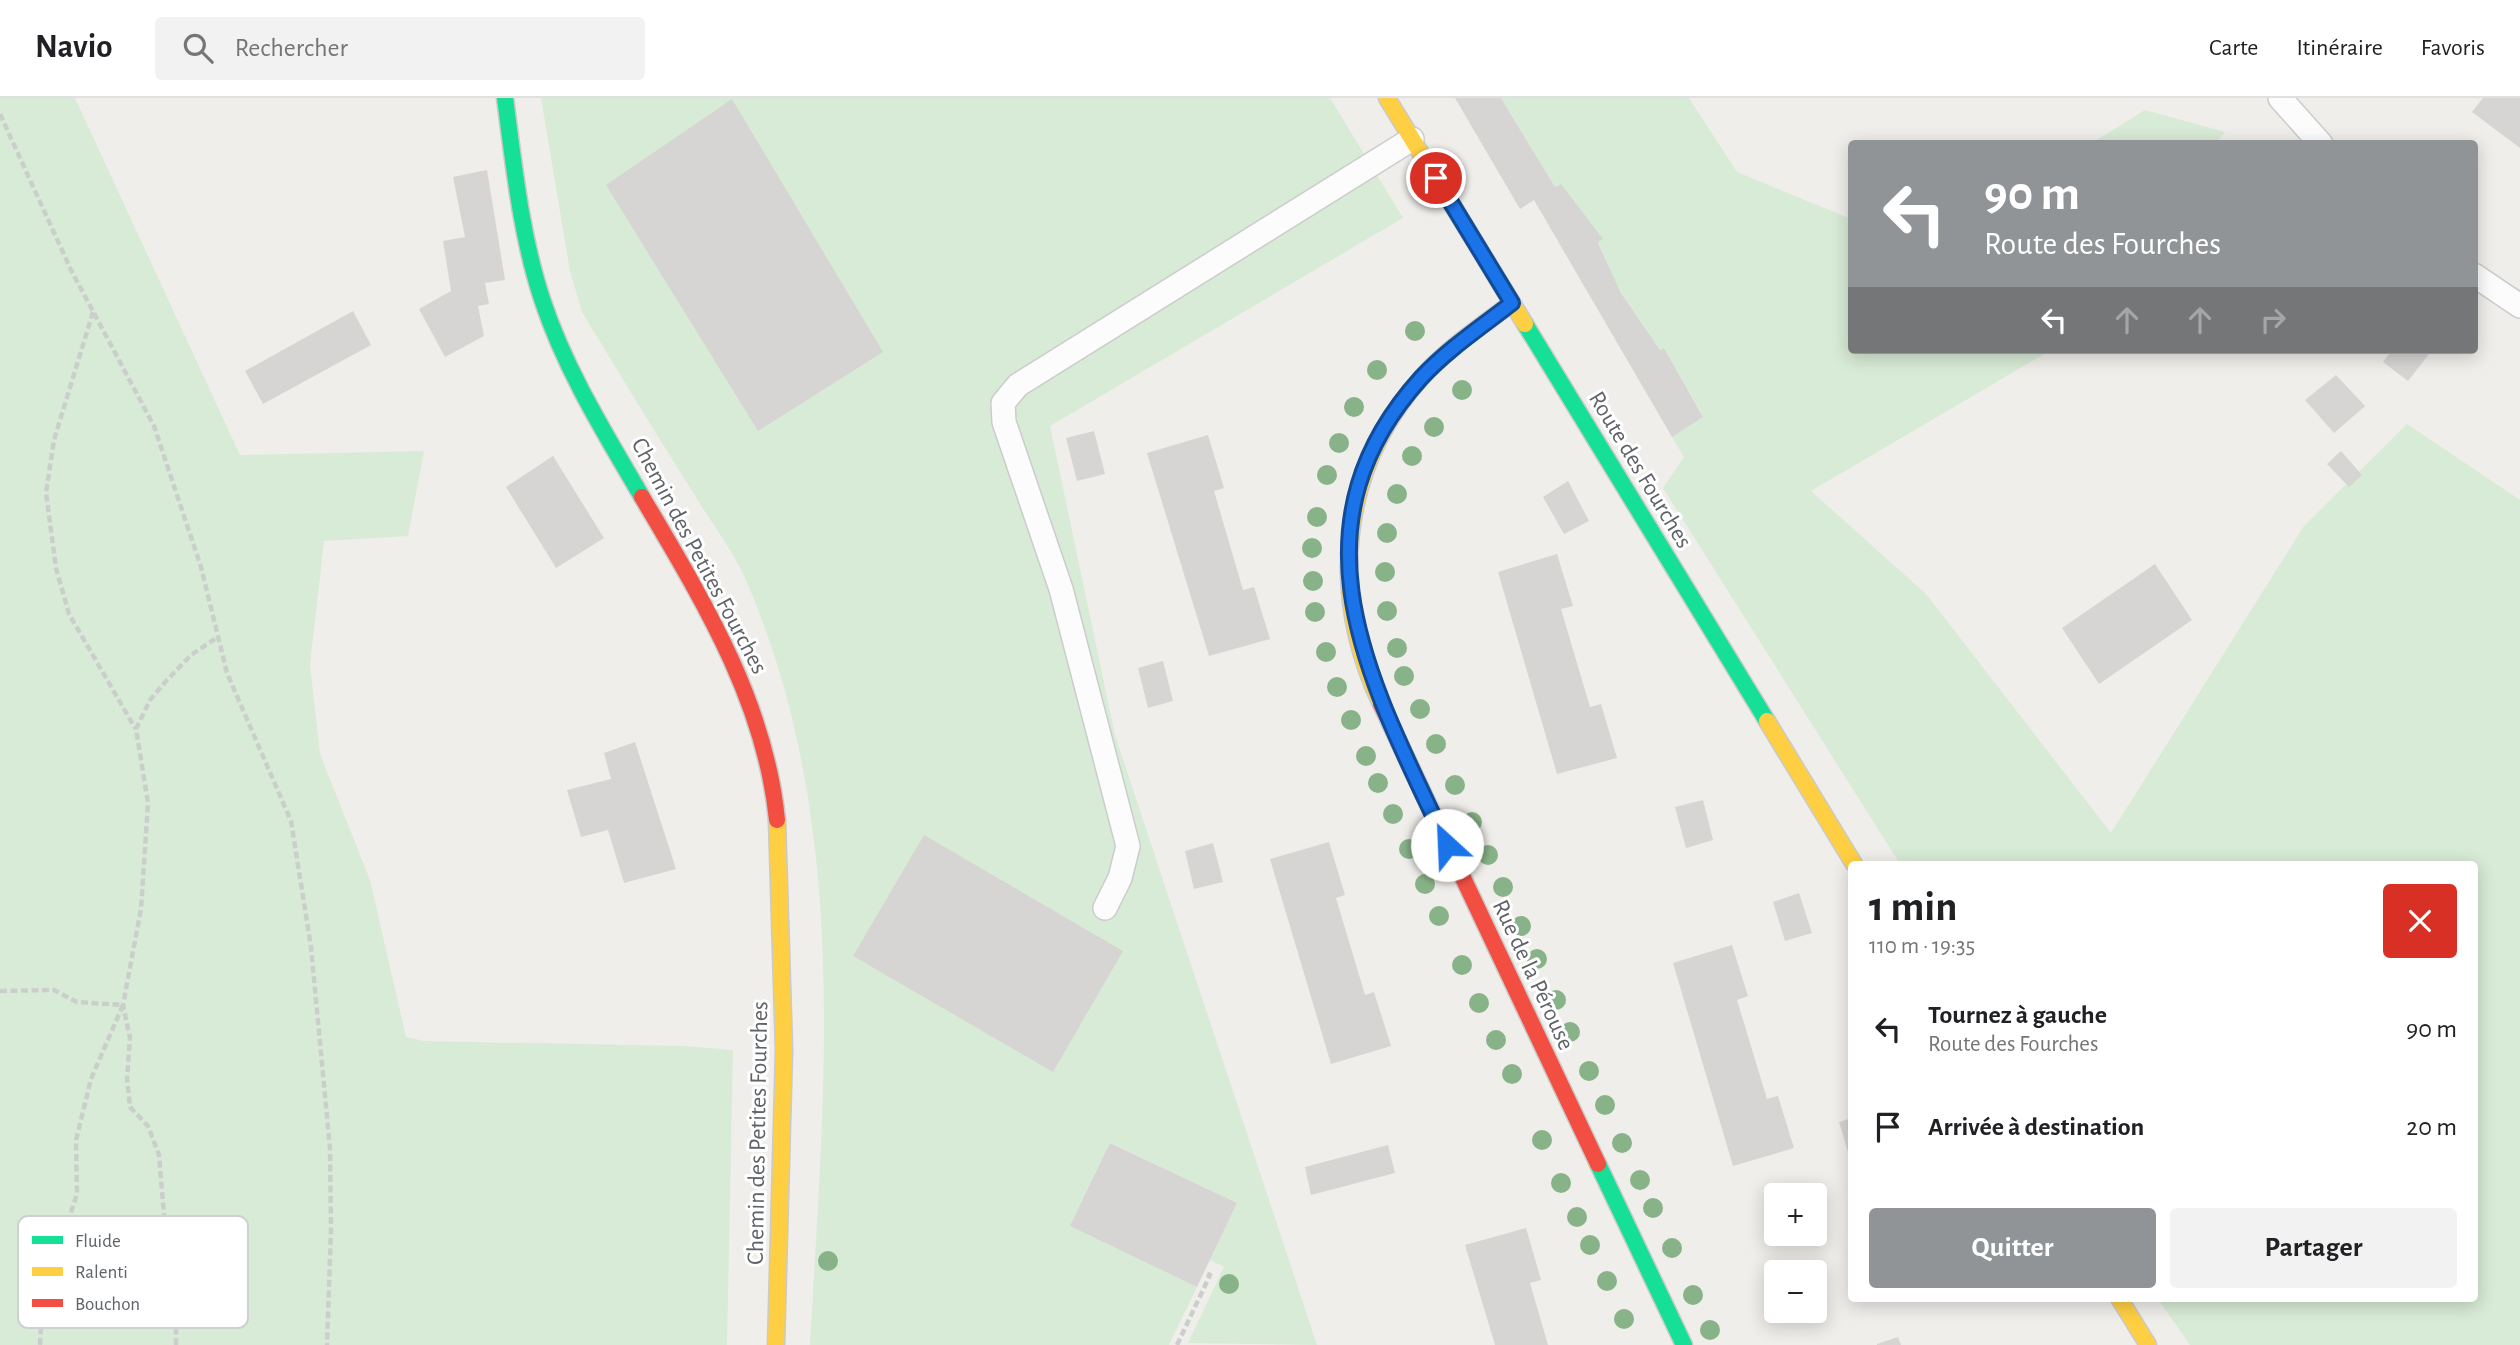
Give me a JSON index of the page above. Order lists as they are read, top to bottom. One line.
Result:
{"streets":{"street":["Route des Fourches","Chemin des Petites Fourches","Rue de la Pérouse"]},"crossings":[["Route des Fourches","Rue de la Pérouse"]],"legend":["Fluide","Ralenti","Bouchon"],"page":{"header":"Navio","search":"Rechercher","nav":["Carte","Itinéraire","Favoris"],"turn":["90 m","Route des Fourches"],"heading":["1 min","110 m · 19:35"],"list":[{"name":"Tournez à gauche","note":"Route des Fourches","value":"90 m"},{"name":"Arrivée à destination","value":"20 m"}],"map_buttons":["+","−"],"buttons":["Quitter","Partager"]}}
